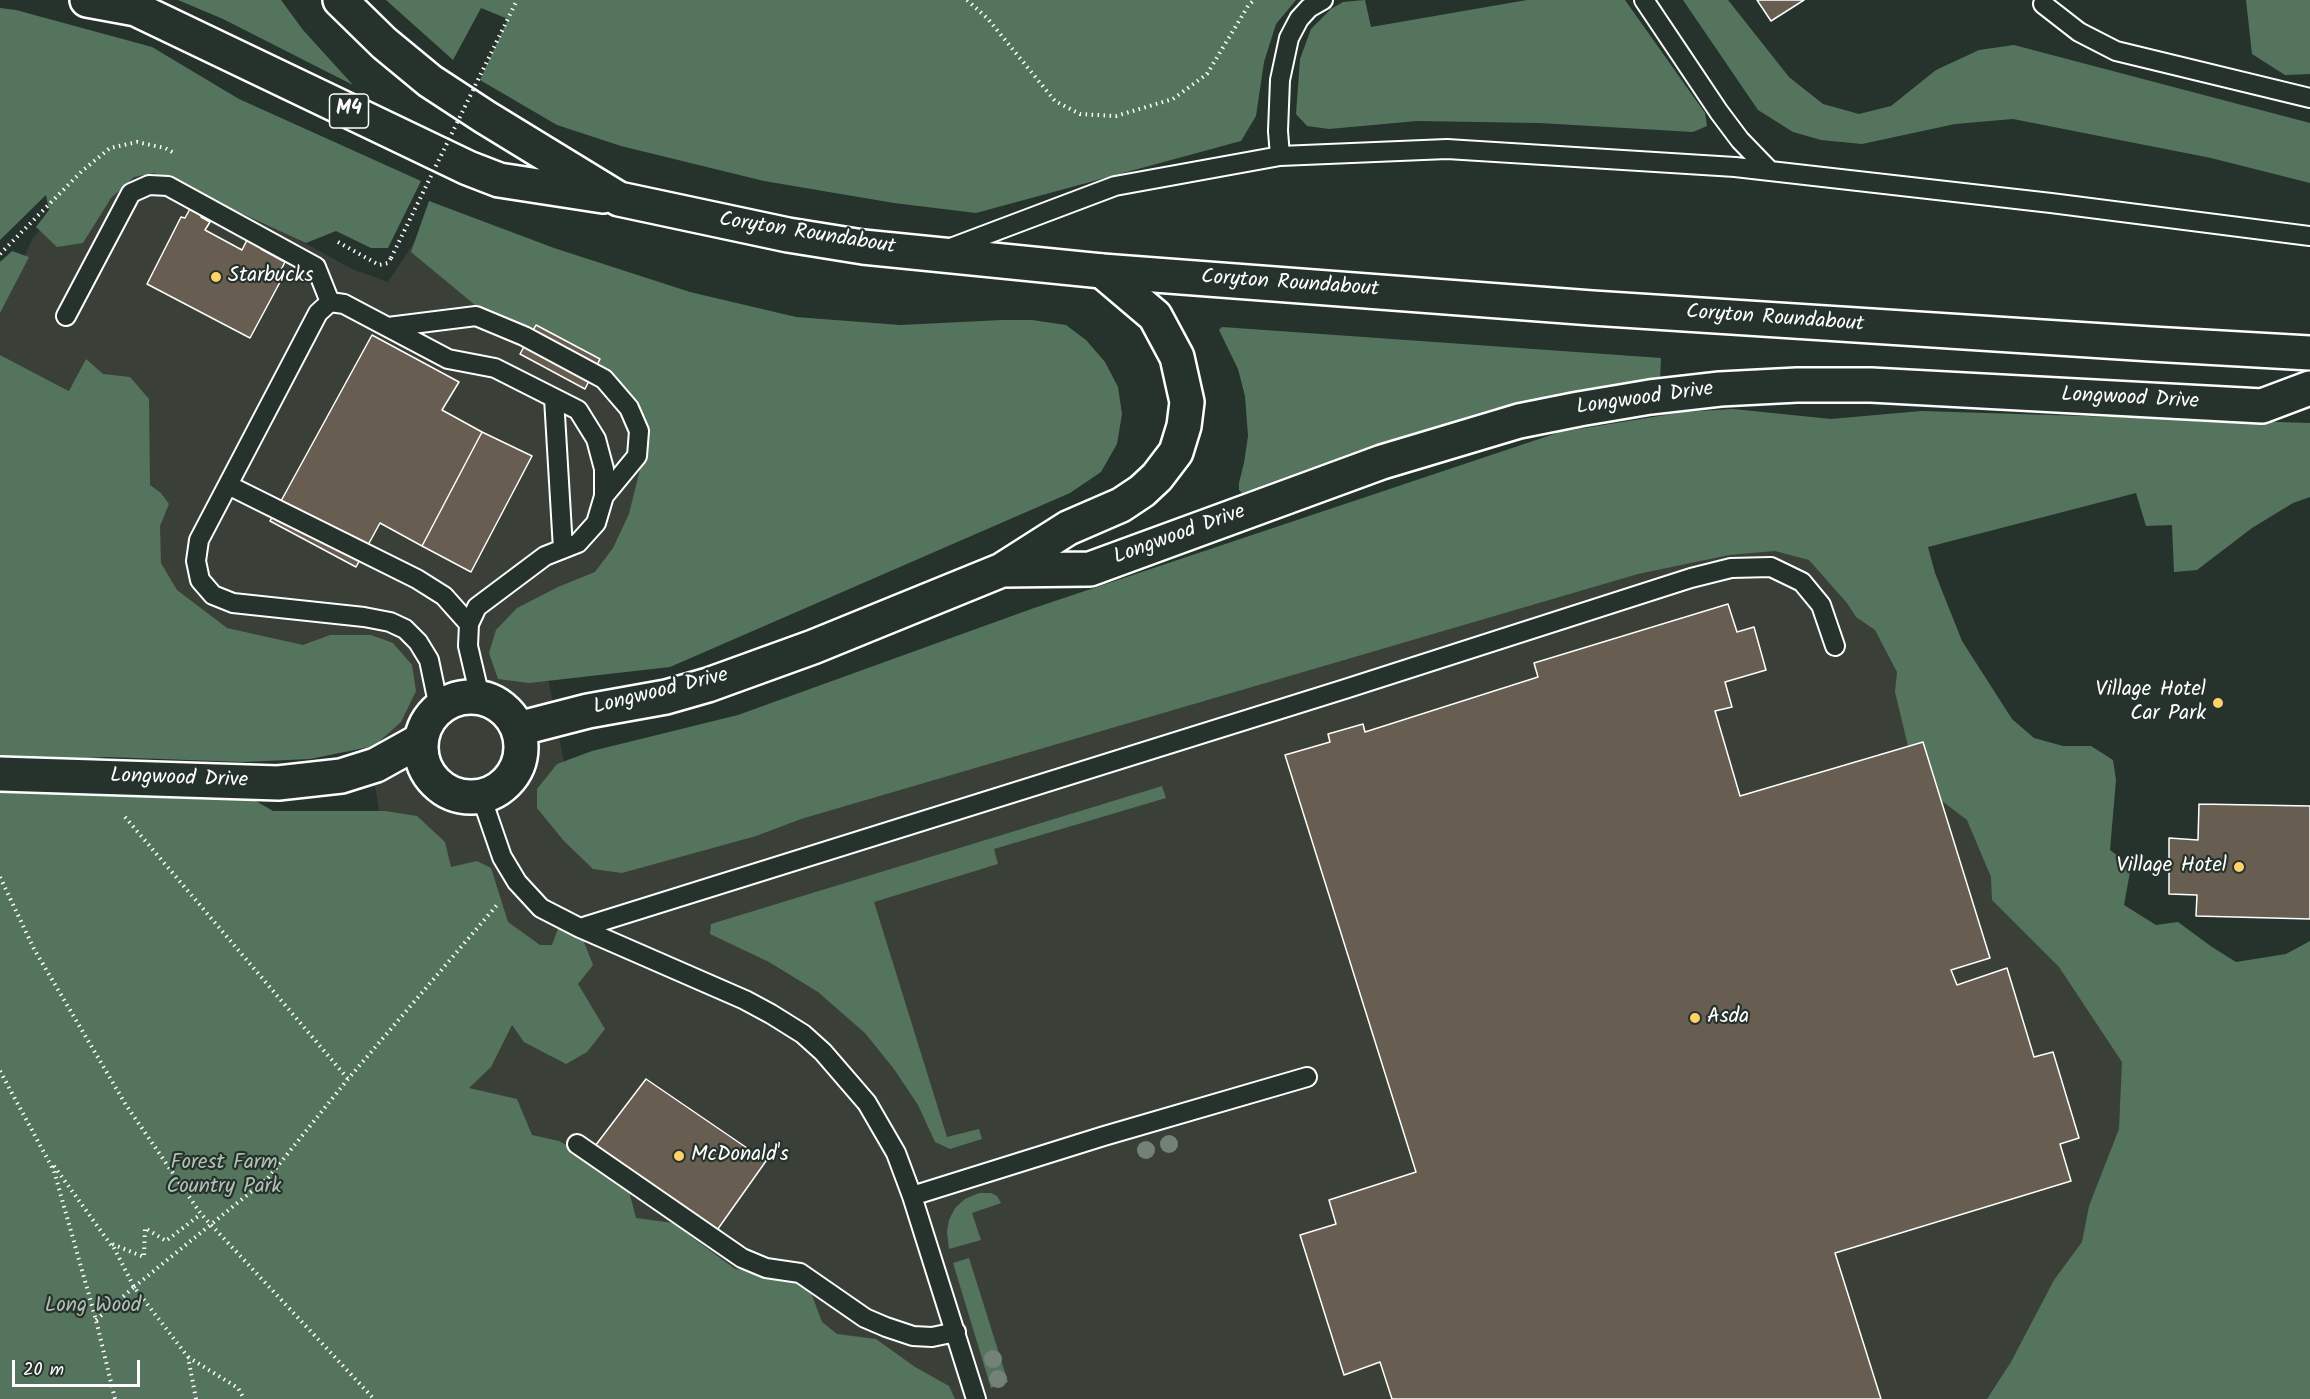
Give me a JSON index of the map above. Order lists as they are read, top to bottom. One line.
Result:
{"streets":{"main road":["M4","Coryton Roundabout","Longwood Drive"]},"crossings":[["M4","Coryton Roundabout"],["Coryton Roundabout","Longwood Drive"]],"parks":["Forest Farm Country Park","Long Wood"],"places":["Starbucks","Village Hotel Car Park","Village Hotel","Asda","McDonald's"],"scale_bar":"20 m"}
